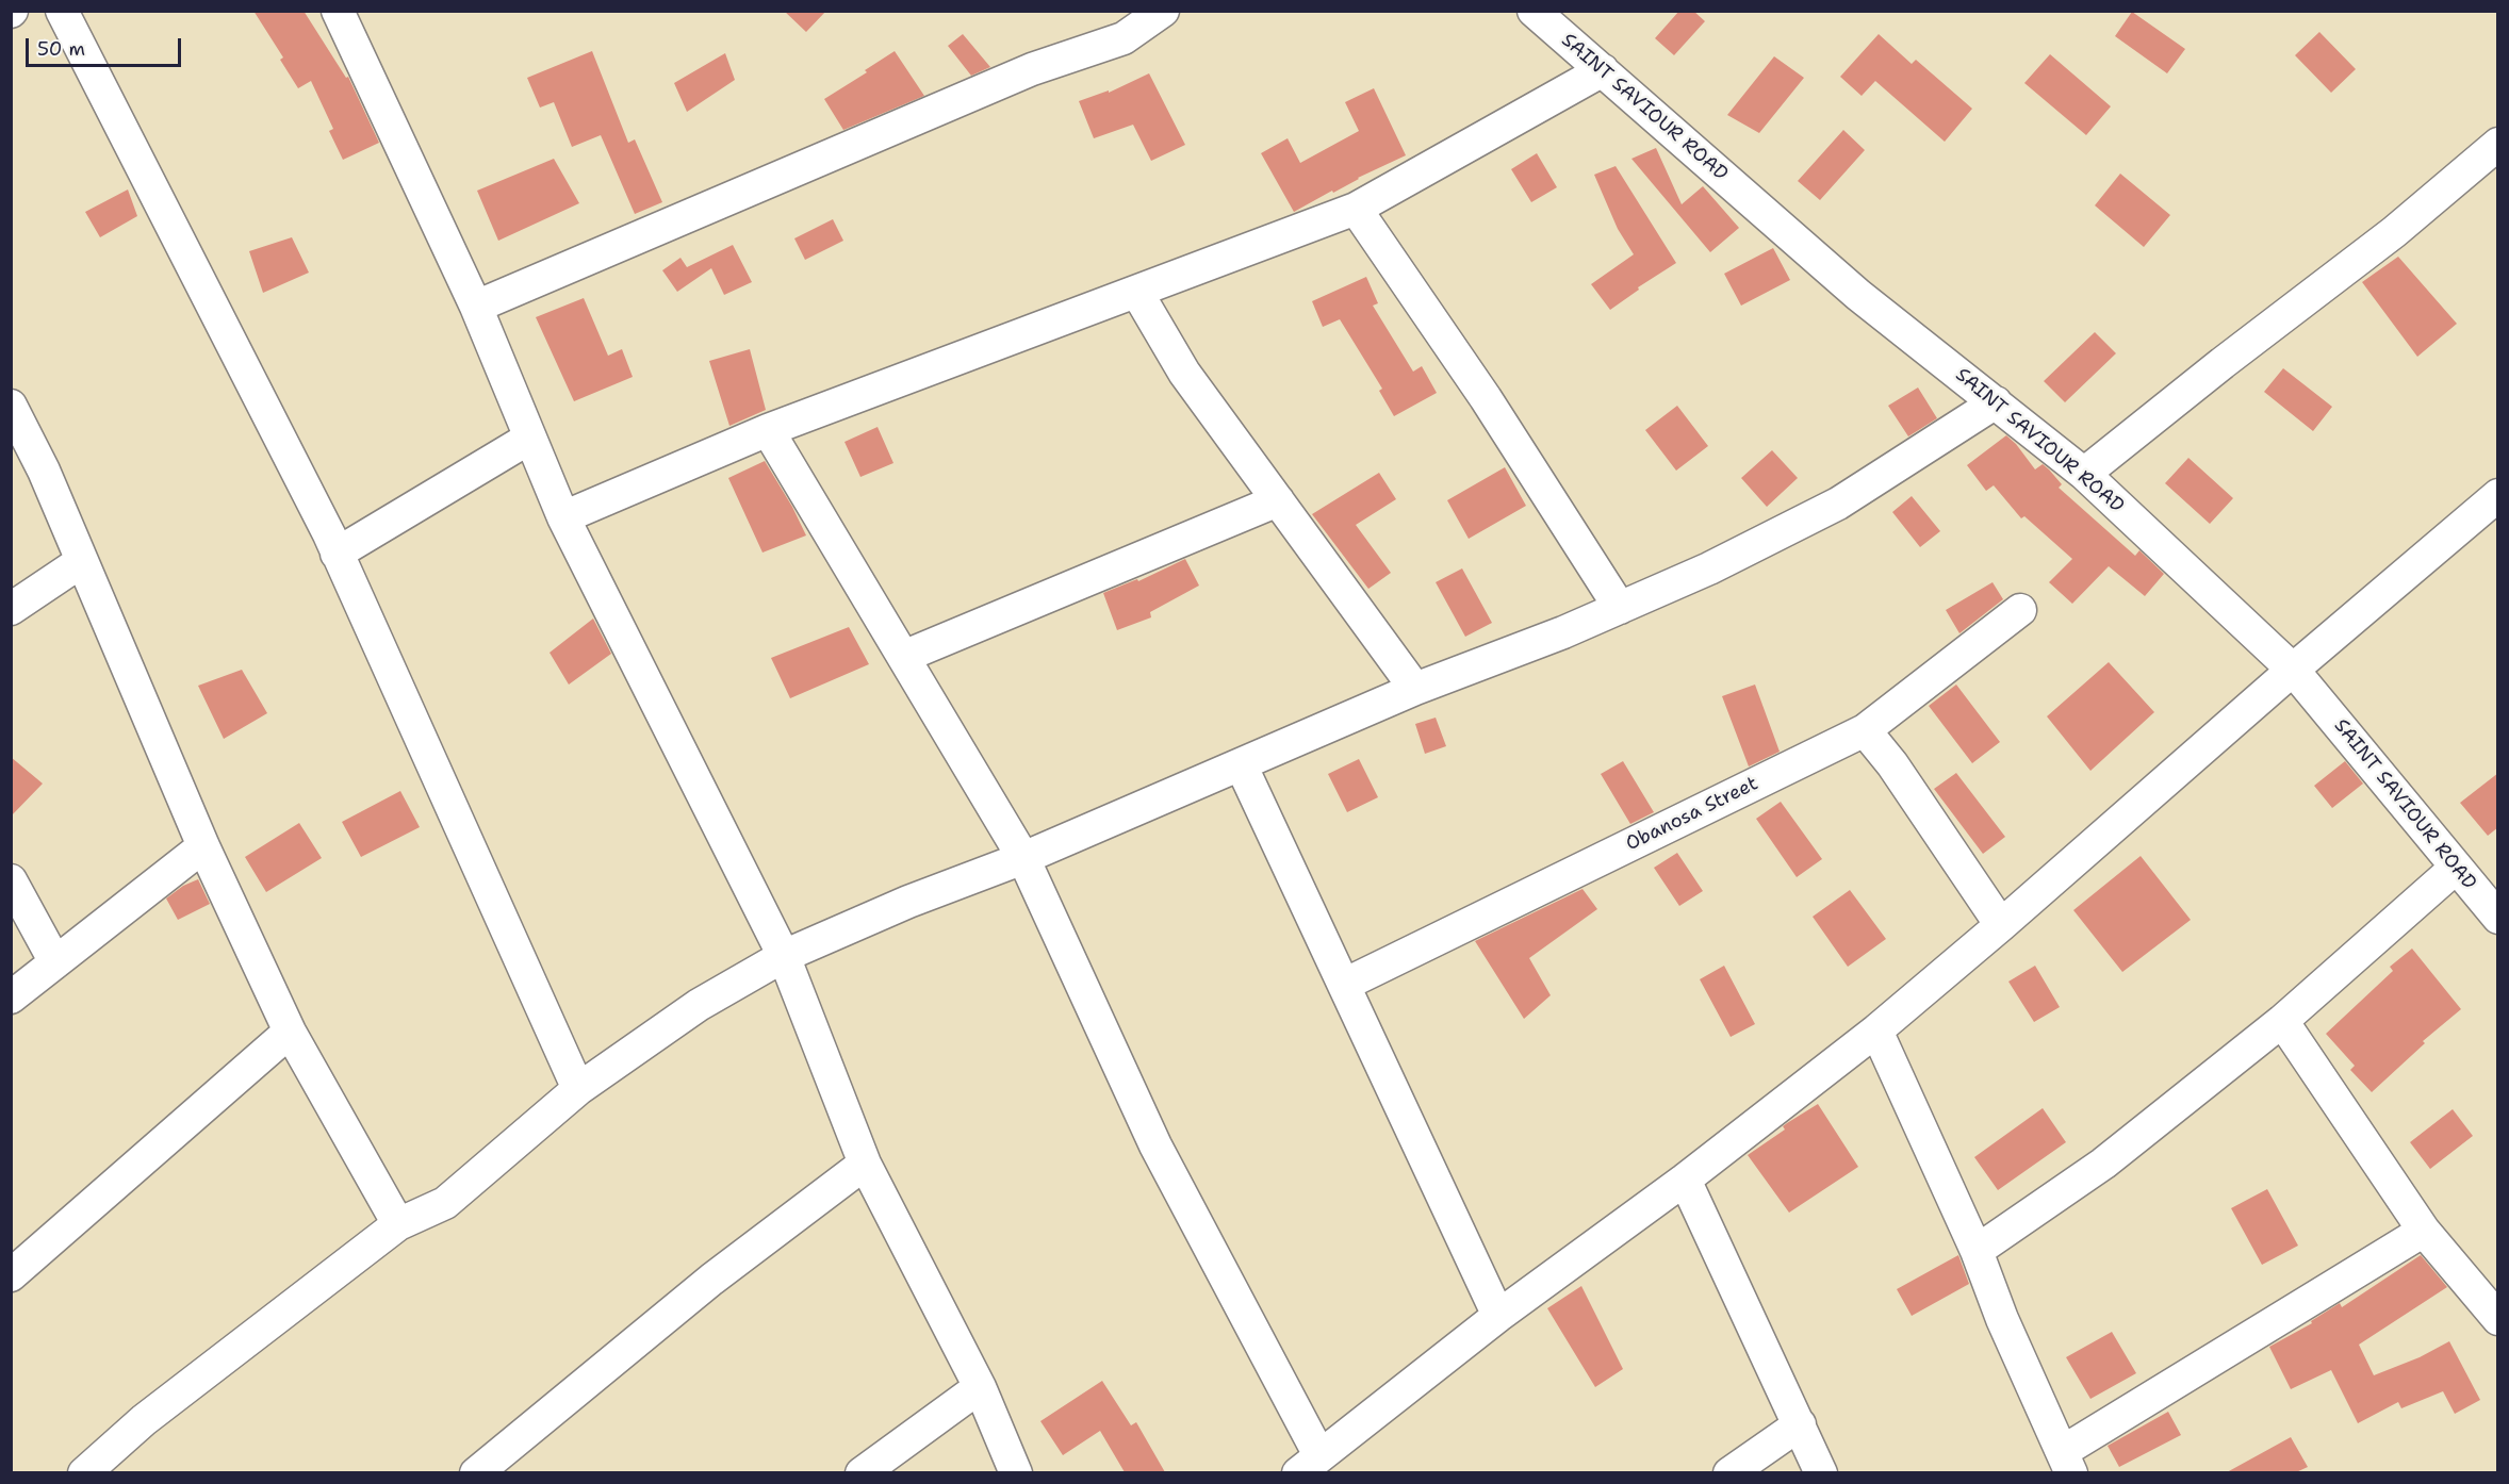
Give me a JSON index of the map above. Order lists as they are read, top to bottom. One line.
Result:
{"streets":{"street":["SAINT SAVIOUR ROAD","Obanosa Street"]},"scale_bar":"50 m"}
